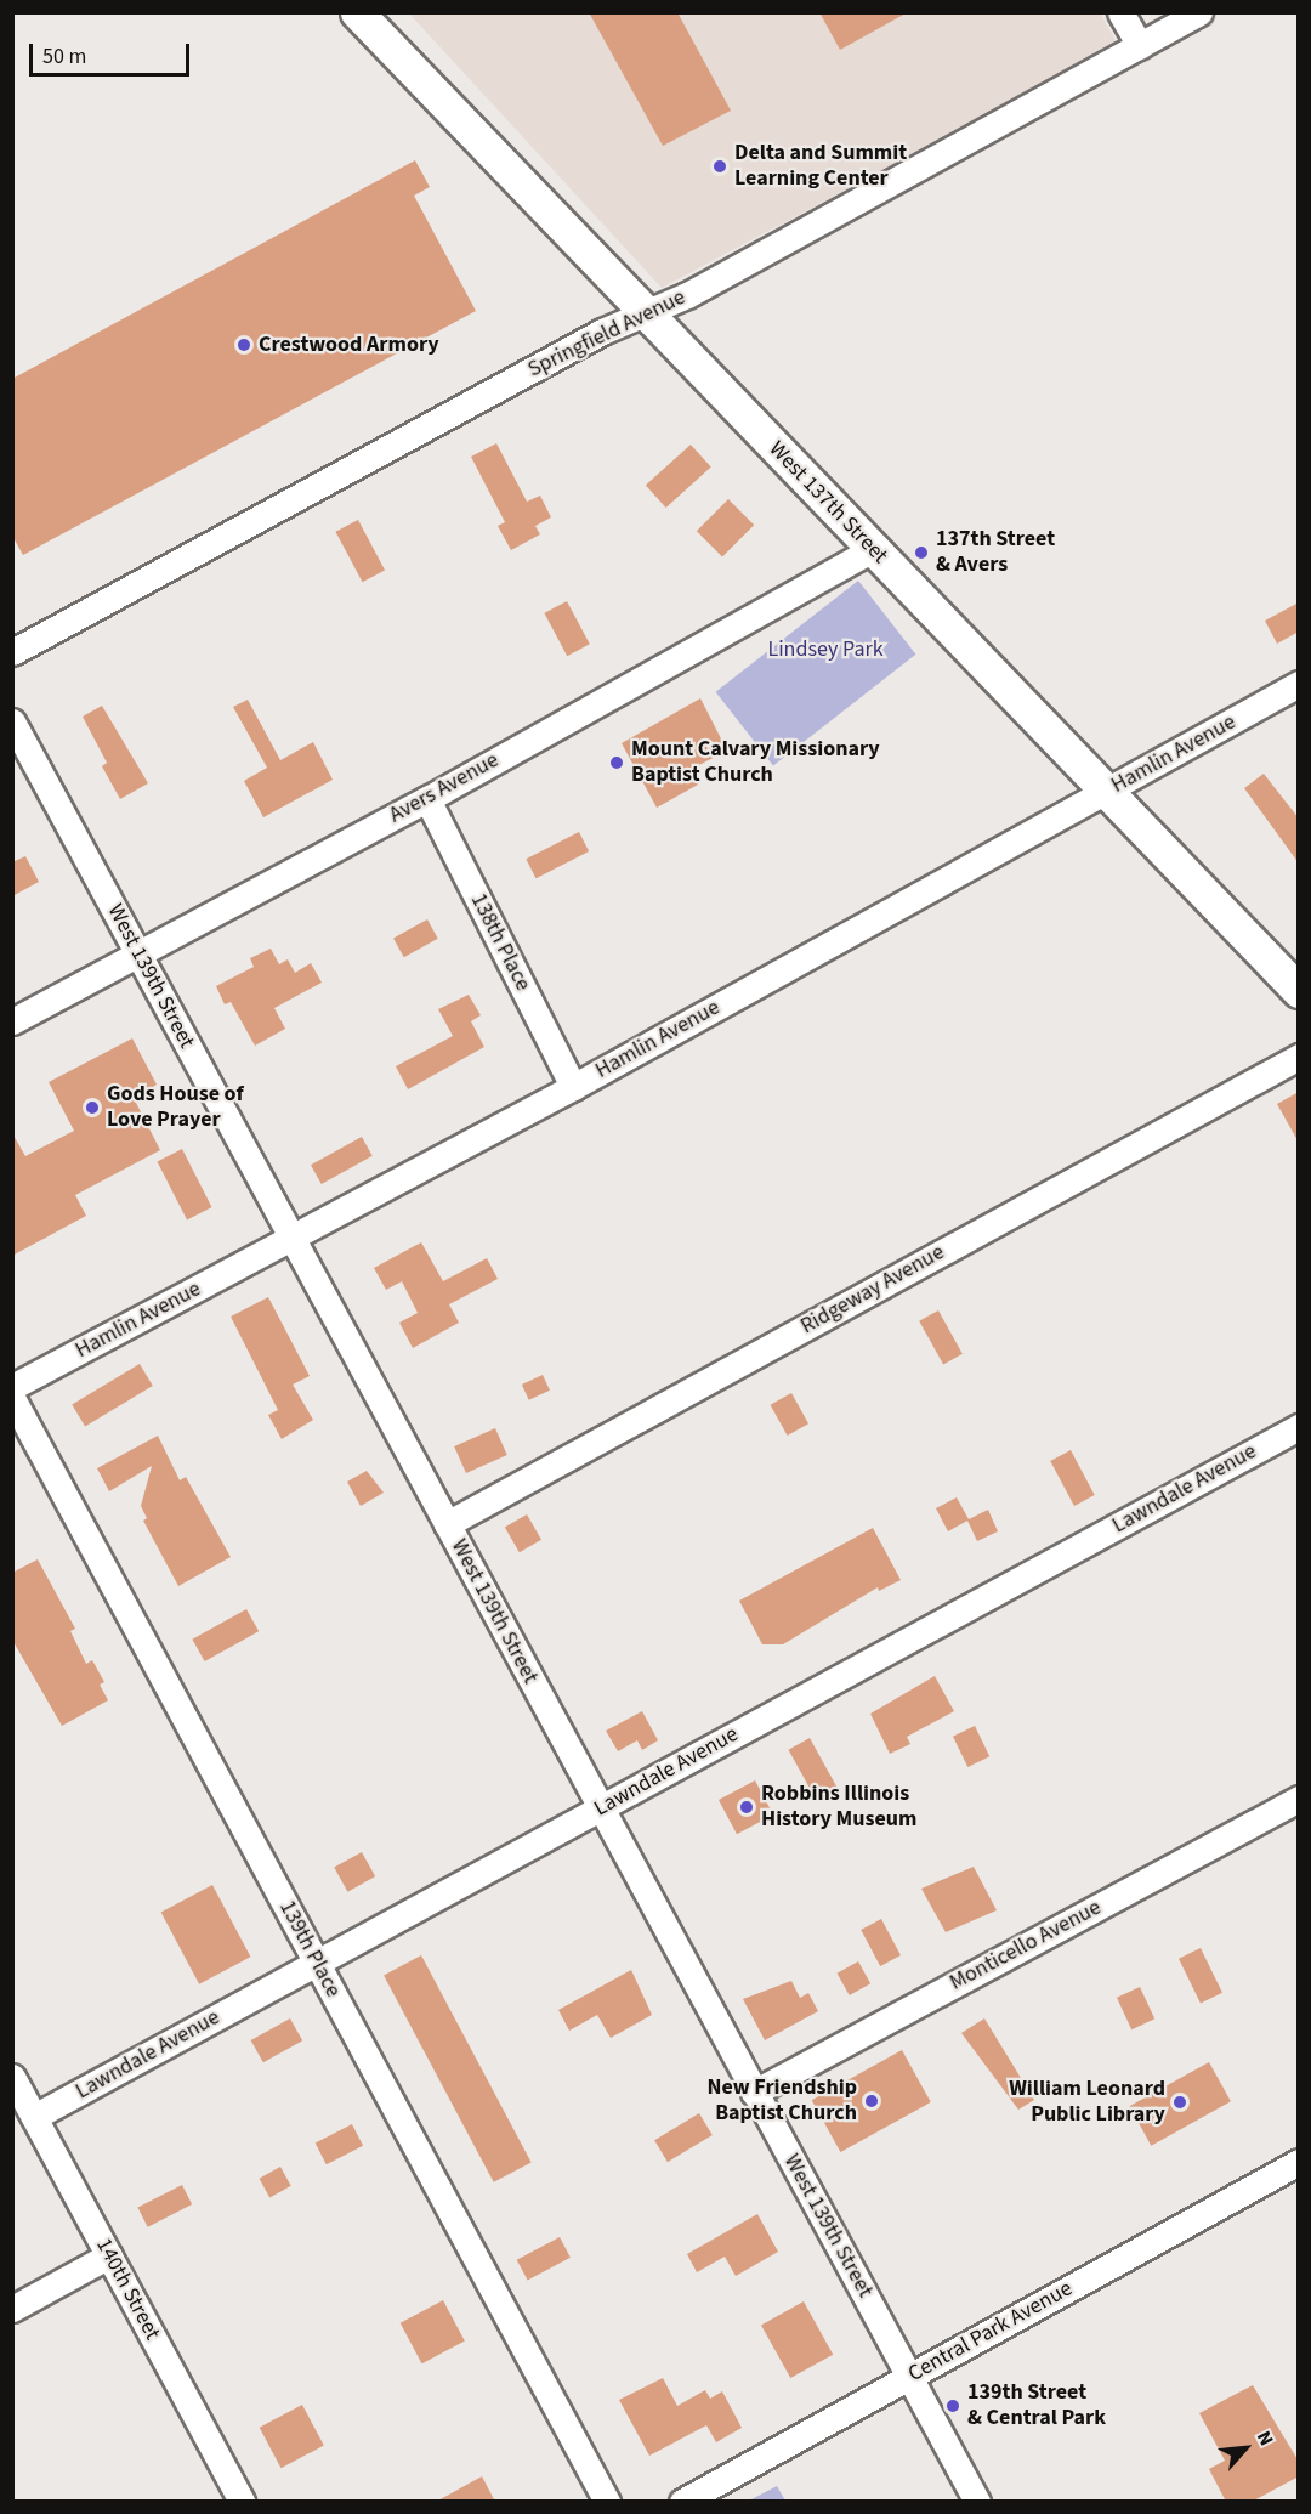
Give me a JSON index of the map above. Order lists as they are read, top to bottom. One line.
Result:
{"streets":{"main road":["West 137th Street"],"street":["Springfield Avenue","Hamlin Avenue","Avers Avenue","138th Place","West 139th Street","Ridgeway Avenue","Lawndale Avenue","Monticello Avenue","139th Place","140th Street","Central Park Avenue"]},"crossings":[["Springfield Avenue","West 137th Street"],["West 137th Street","Hamlin Avenue"],["West 137th Street","Avers Avenue"],["Hamlin Avenue","138th Place"],["Hamlin Avenue","West 139th Street"],["Avers Avenue","138th Place"],["Avers Avenue","West 139th Street"],["West 139th Street","Ridgeway Avenue"],["West 139th Street","Lawndale Avenue"],["West 139th Street","Monticello Avenue"],["West 139th Street","Central Park Avenue"],["Lawndale Avenue","139th Place"],["Lawndale Avenue","140th Street"]],"parks":["Lindsey Park"],"places":["Delta and Summit Learning Center","Crestwood Armory","137th Street & Avers","Mount Calvary Missionary Baptist Church","Gods House of Love Prayer","Robbins Illinois History Museum","New Friendship Baptist Church","William Leonard Public Library","139th Street & Central Park"],"scale_bar":"50 m","north":"top right"}
